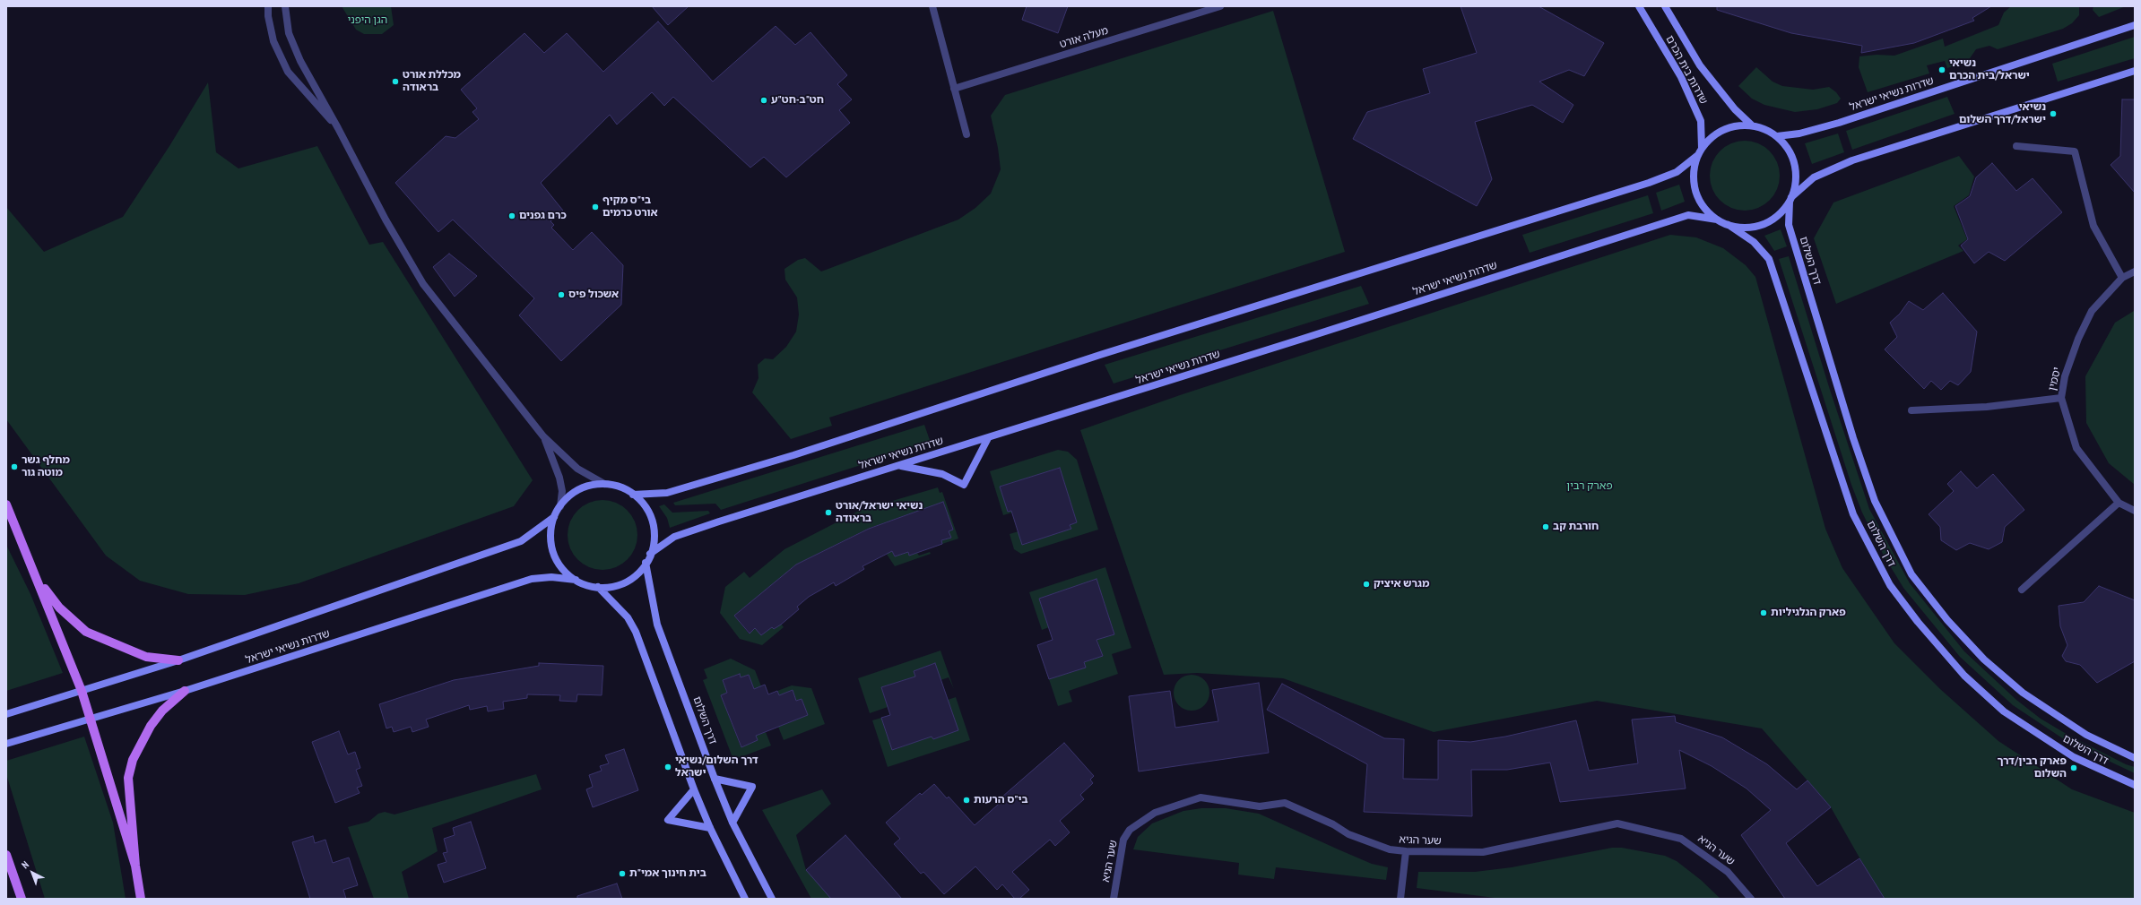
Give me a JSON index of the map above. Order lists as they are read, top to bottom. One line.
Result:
{"streets":{"main road":["שדרות בית הכרם","שדרות נשיאי ישראל","דרך השלום"],"street":["מעלה אורט","יסמין","שער הגיא"]},"crossings":[["שדרות בית הכרם","שדרות נשיאי ישראל"],["שדרות בית הכרם","דרך השלום"],["שדרות נשיאי ישראל","דרך השלום"]],"parks":["הגן היפני","פארק רבין"],"places":["נשיאי ישראל/בית הכרם","מכללת אורט בראודה","חט\"ב-חט\"ע","נשיאי ישראל/דרך השלום","בי\"ס מקיף אורט כרמים","כרם גפנים","אשכול פיס","מחלף גשר מוטה גור","נשיאי ישראל/אורט בראודה","חורבת קב","מגרש איציק","פארק הגלגיליות","דרך השלום/נשיאי ישראל","פארק רבין/דרך השלום","בי\"ס הרעות","בית חינוך אמי\"ת"],"north":"top left"}
